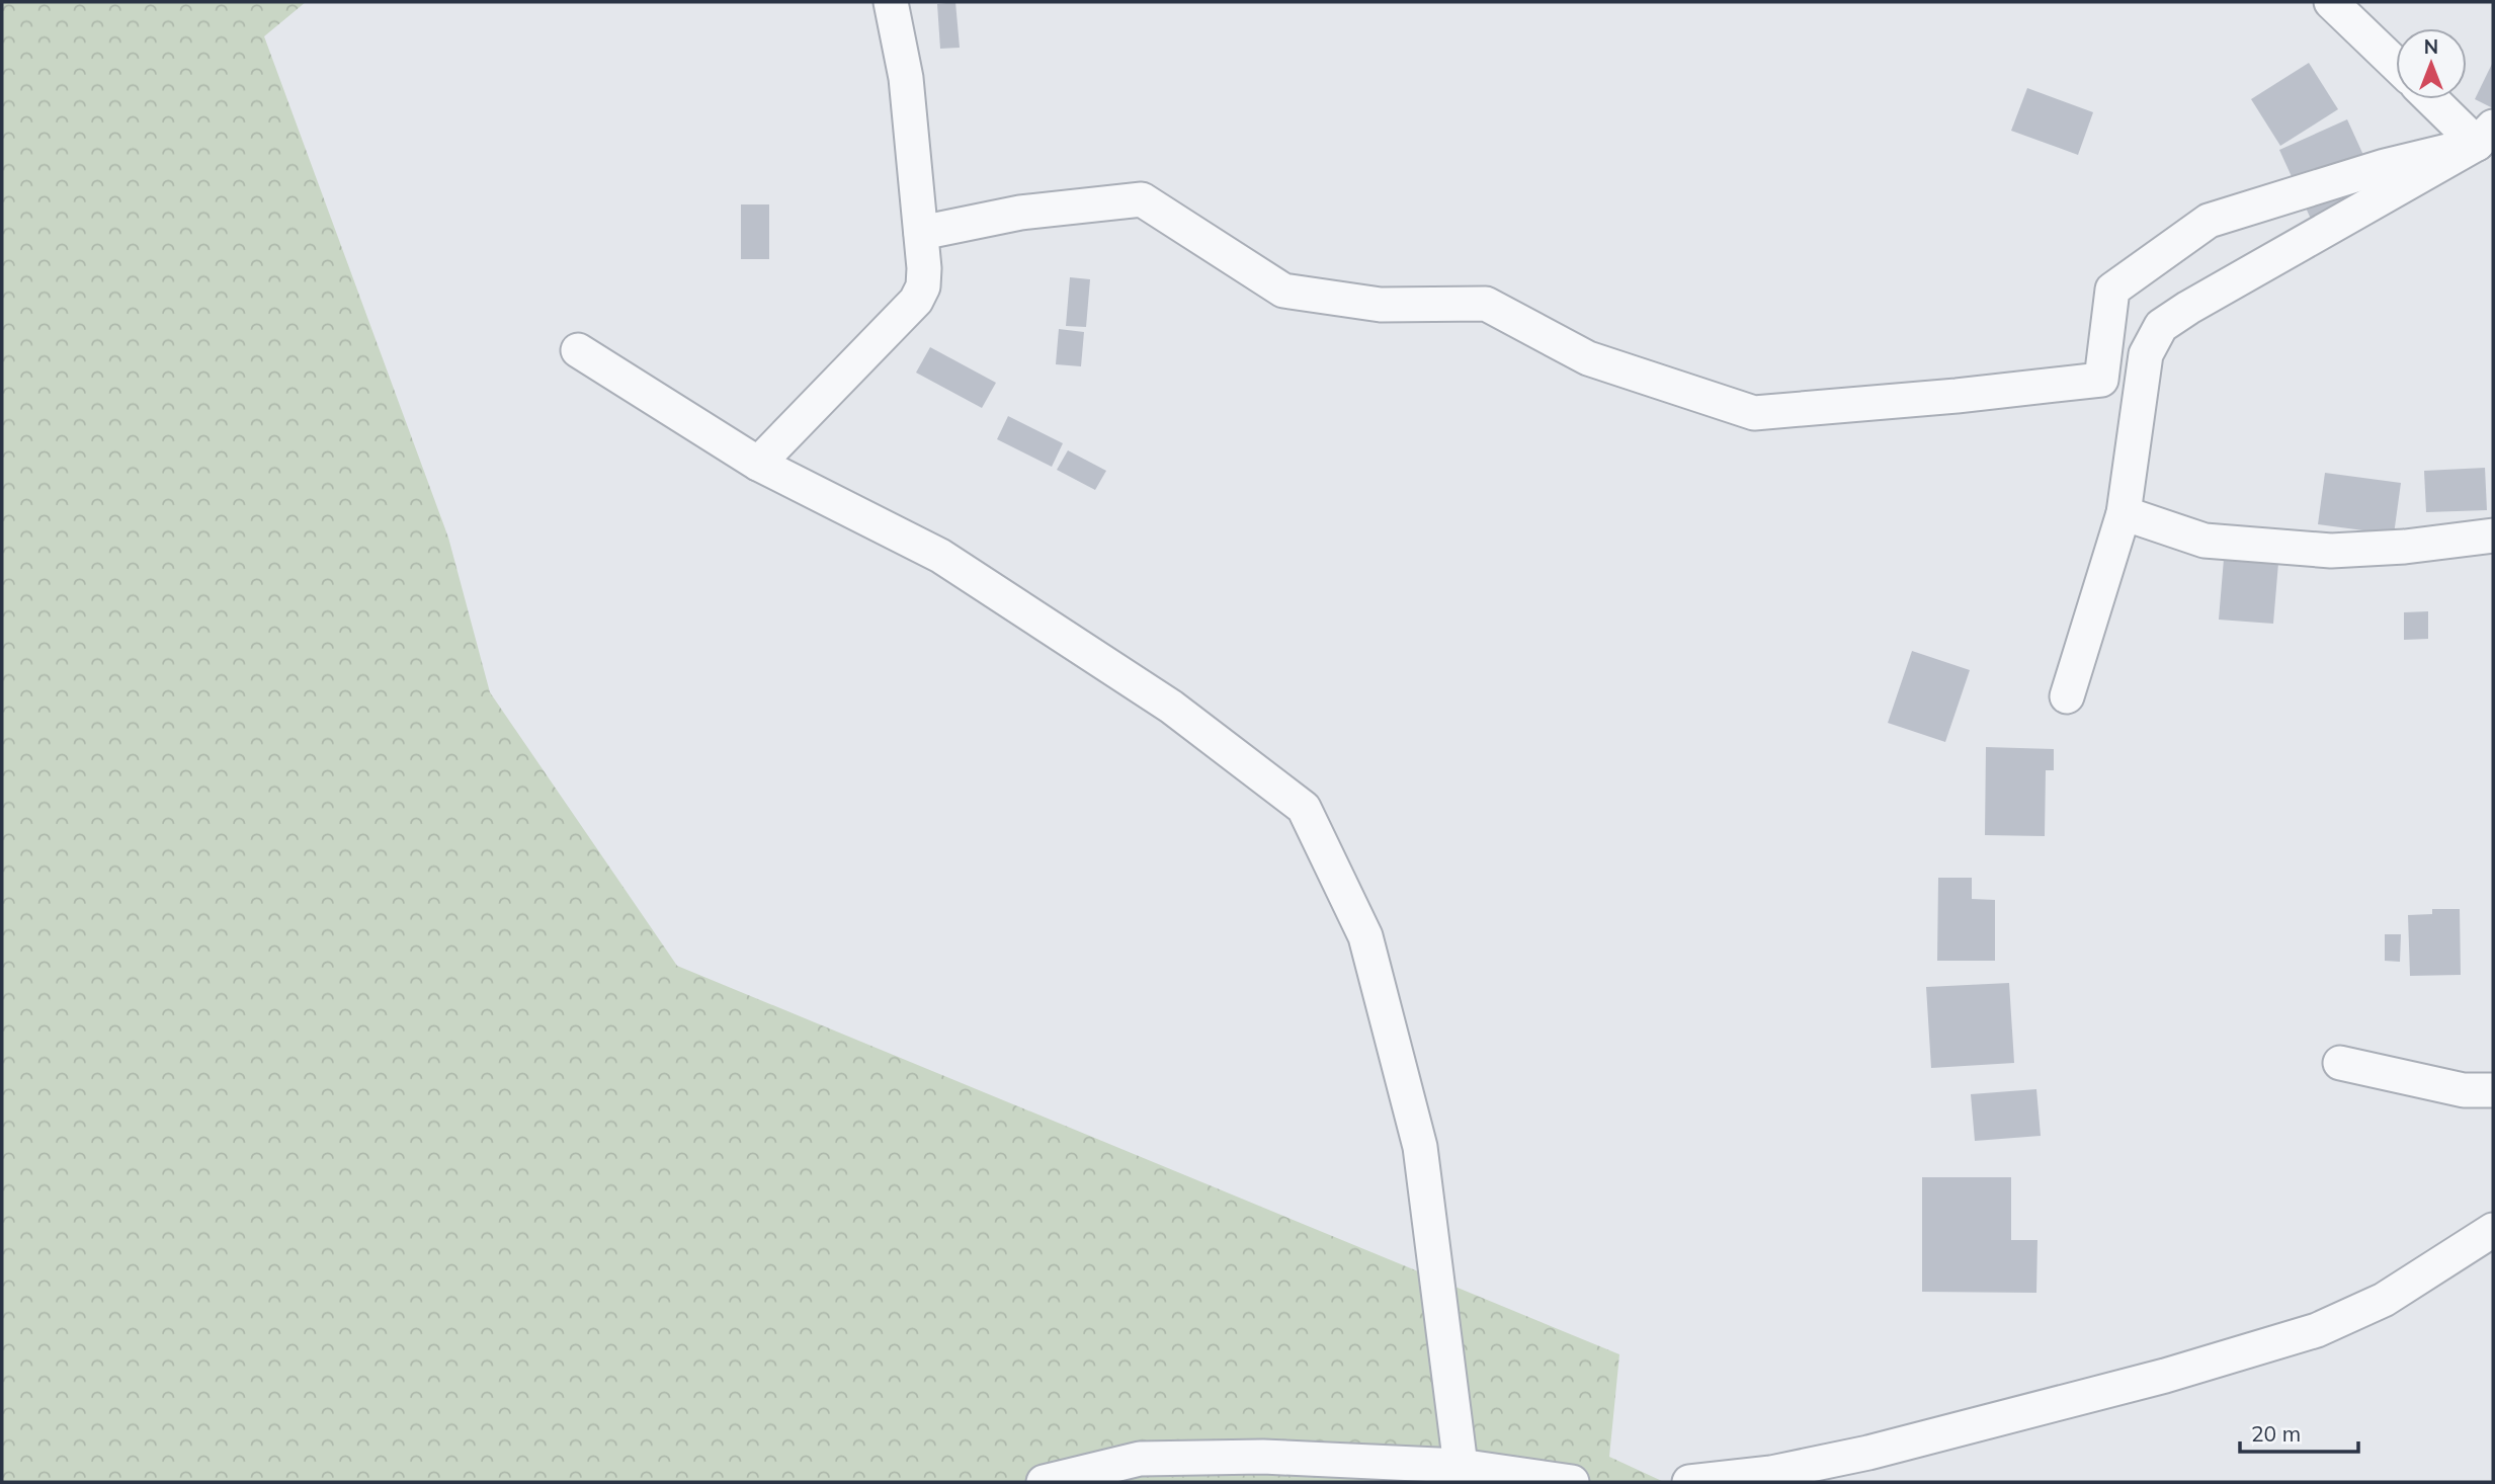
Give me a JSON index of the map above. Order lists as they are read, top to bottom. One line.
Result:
{"scale_bar":"20 m","north":"top"}
